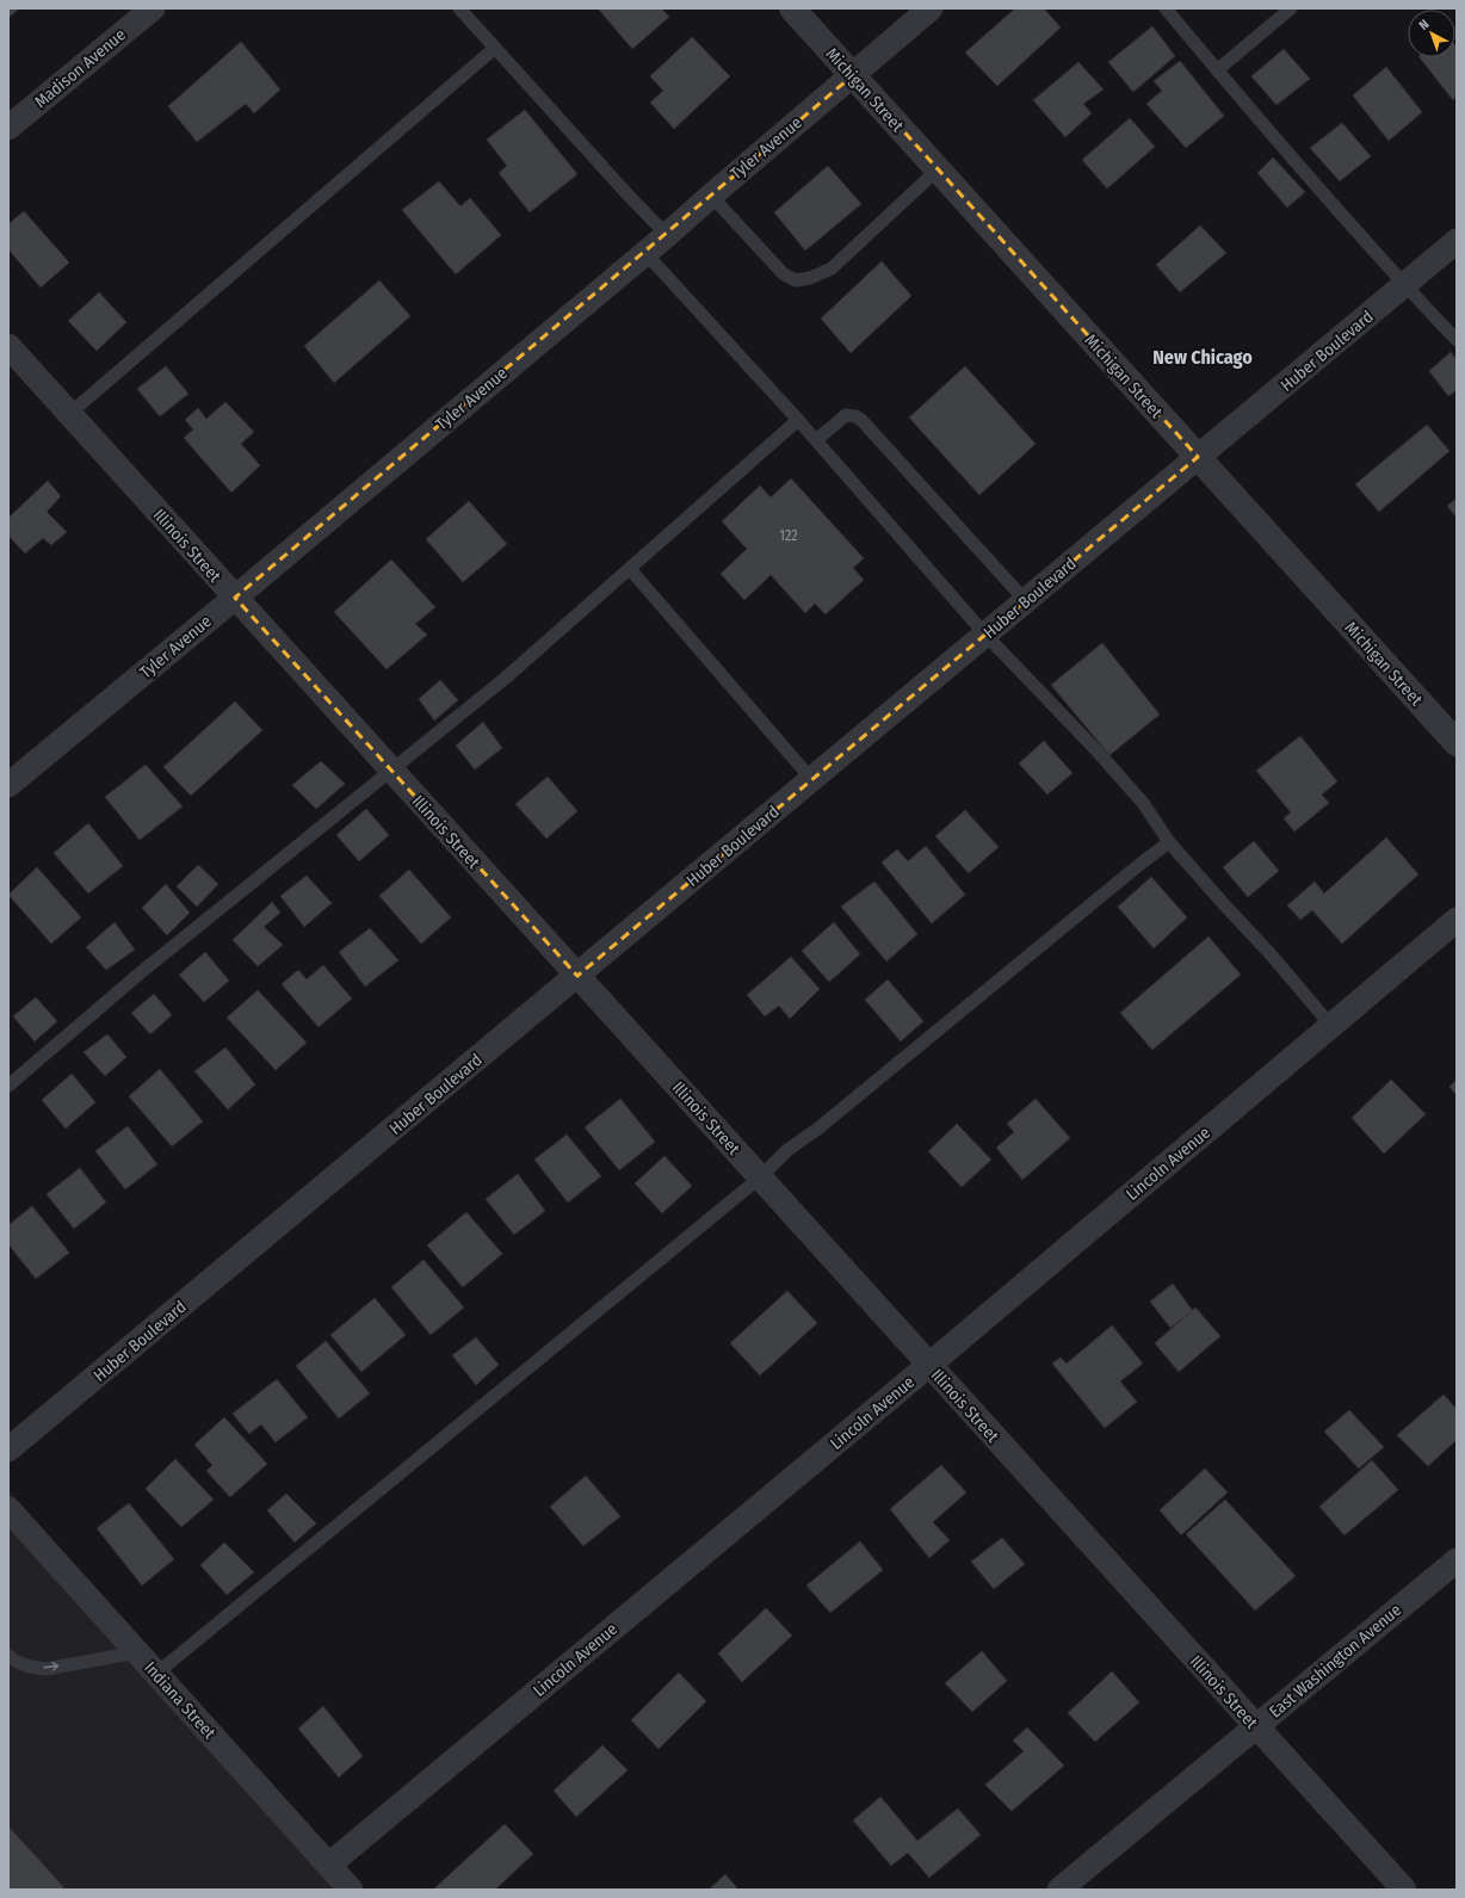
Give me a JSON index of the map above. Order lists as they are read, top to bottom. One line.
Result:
{"streets":{"street":["Madison Avenue","Michigan Street","Tyler Avenue","Huber Boulevard","Illinois Street","Lincoln Avenue","East Washington Avenue","Indiana Street"]},"crossings":[["Michigan Street","Tyler Avenue"],["Michigan Street","Huber Boulevard"],["Tyler Avenue","Illinois Street"],["Huber Boulevard","Illinois Street"],["Illinois Street","Lincoln Avenue"],["Illinois Street","East Washington Avenue"],["Lincoln Avenue","Indiana Street"]],"districts":["New Chicago"],"house_numbers":["122"],"north":"top left"}
